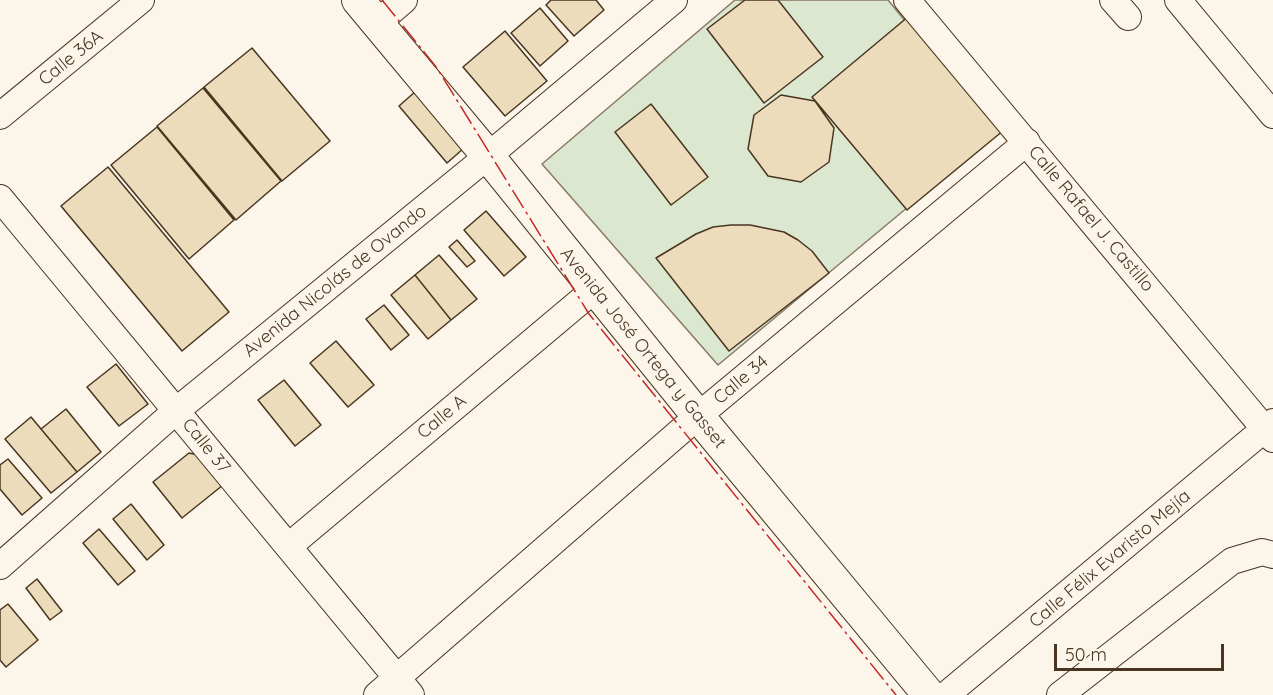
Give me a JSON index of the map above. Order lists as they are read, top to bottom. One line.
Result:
{"streets":{"main road":["Avenida José Ortega y Gasset"],"street":["Calle 36A","Calle Rafael J. Castillo","Avenida Nicolás de Ovando","Calle 34","Calle A","Calle 37","Calle Félix Evaristo Mejía"]},"crossings":[["Calle Rafael J. Castillo","Calle 34"],["Calle Rafael J. Castillo","Calle Félix Evaristo Mejía"],["Avenida Nicolás de Ovando","Avenida José Ortega y Gasset"],["Avenida Nicolás de Ovando","Calle 37"],["Avenida José Ortega y Gasset","Calle 34"],["Avenida José Ortega y Gasset","Calle A"],["Calle 34","Calle 37"],["Calle A","Calle 37"]],"scale_bar":"50 m"}
